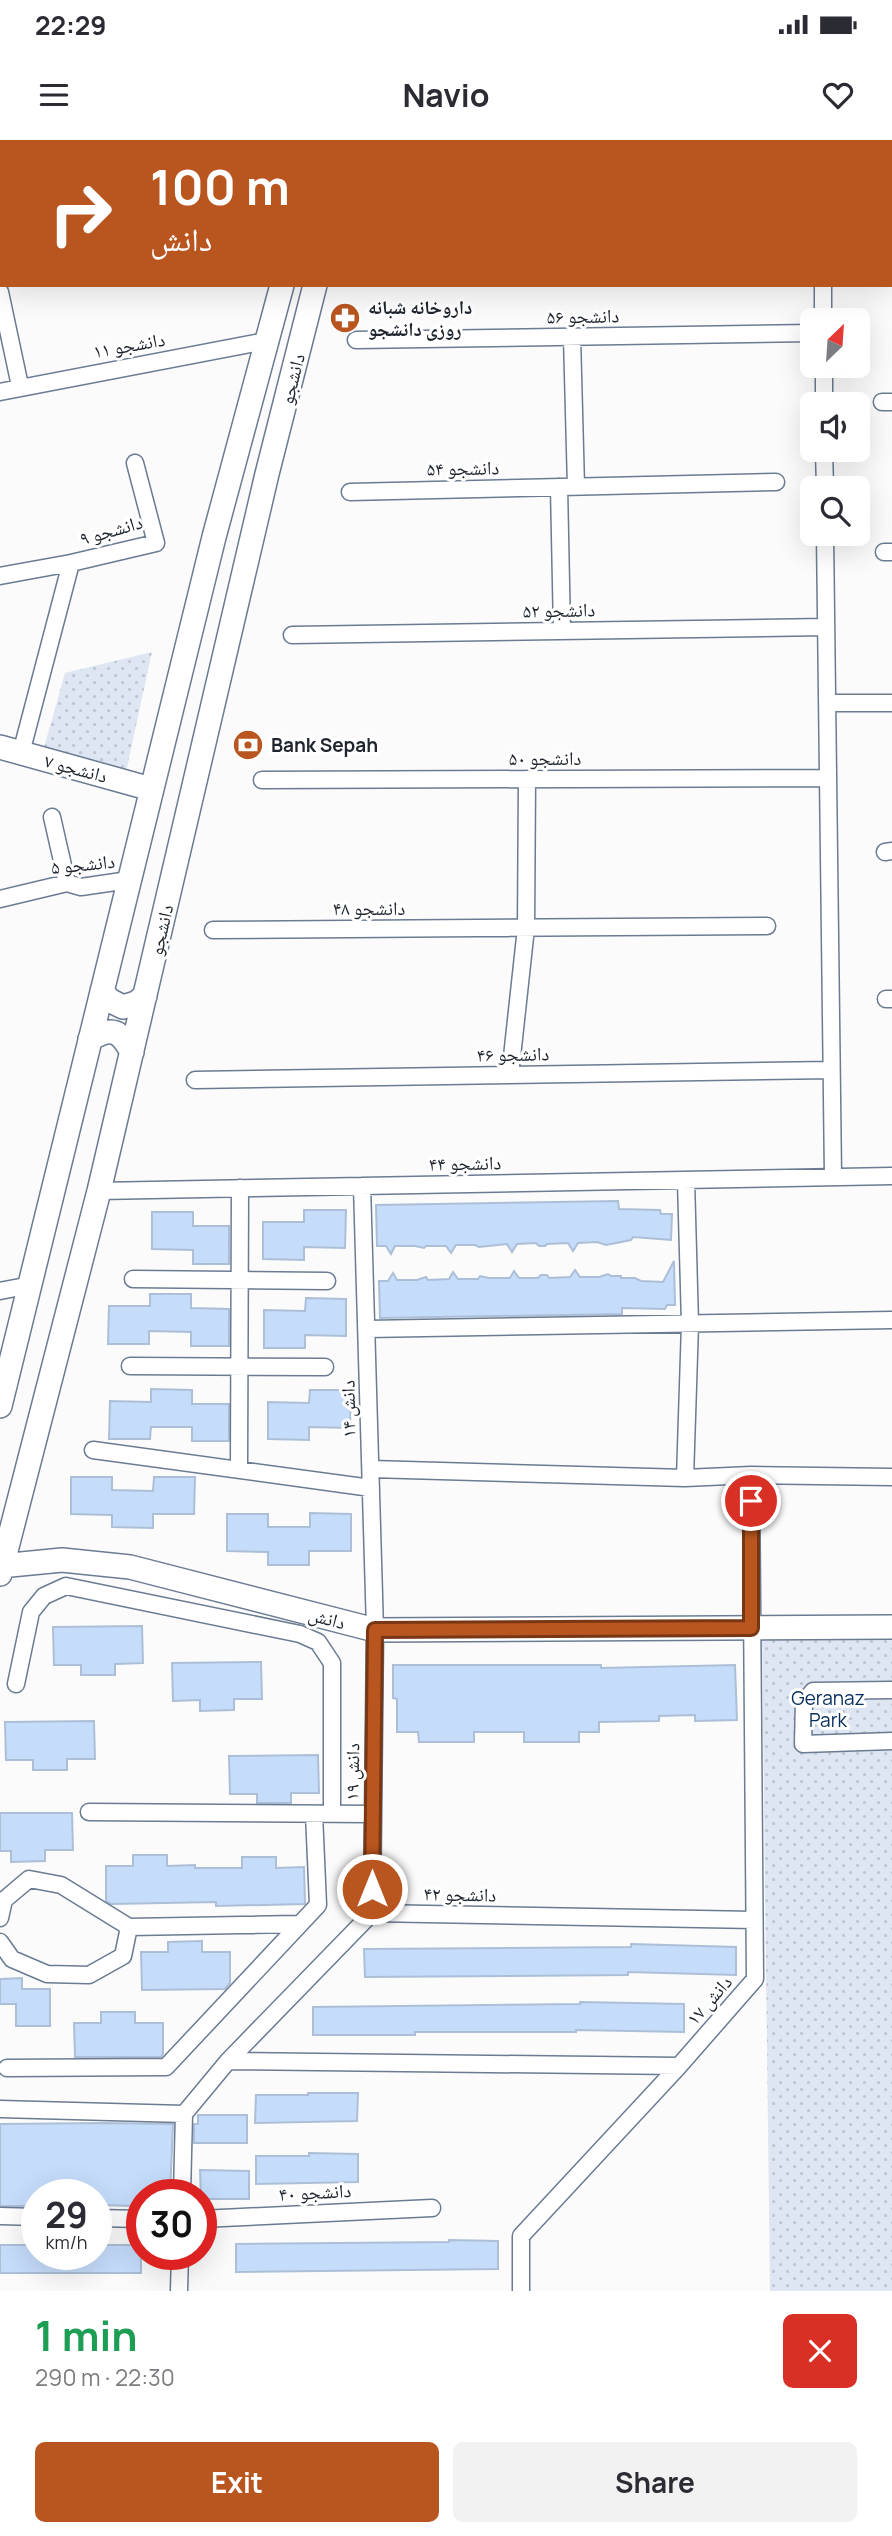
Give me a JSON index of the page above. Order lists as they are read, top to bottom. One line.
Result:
{"streets":{"main road":["دانشجو","دانشجو ۷","دانش"],"street":["دانشجو ۵۶","دانشجو ۱۱","دانشجو ۵۴","دانشجو ۹","دانشجو ۵۲","دانشجو ۵۰","دانشجو ۵","دانشجو ۴۸","دانشجو ۴۶","دانشجو ۴۴","دانش ۱۴","دانش ۱۹","دانشجو ۴۲","دانش ۱۷","دانشجو ۴۰"]},"crossings":[["دانشجو ۱۱","دانشجو"],["دانشجو","دانشجو ۷"],["دانشجو","دانشجو ۵"],["دانشجو","دانشجو ۴۴"],["دانشجو","دانش"],["دانشجو ۴۴","دانش ۱۴"],["دانش ۱۴","دانش"],["دانش ۱۴","دانش ۱۹"],["دانش","دانش ۱۹"],["دانش","دانش ۱۷"],["دانش ۱۹","دانشجو ۴۲"],["دانشجو ۴۲","دانش ۱۷"]],"parks":["Geranaz Park"],"places":{"pharmacy":["داروخانه شبانه روزی دانشجو"],"bank":["Bank Sepah"]},"north":"top right","page":{"status":"22:29","header":"Navio","turn":["100 m","دانش"],"speed":"29 km/h","limit":"30","heading":["1 min","290 m · 22:30"],"buttons":["Exit","Share"]}}
